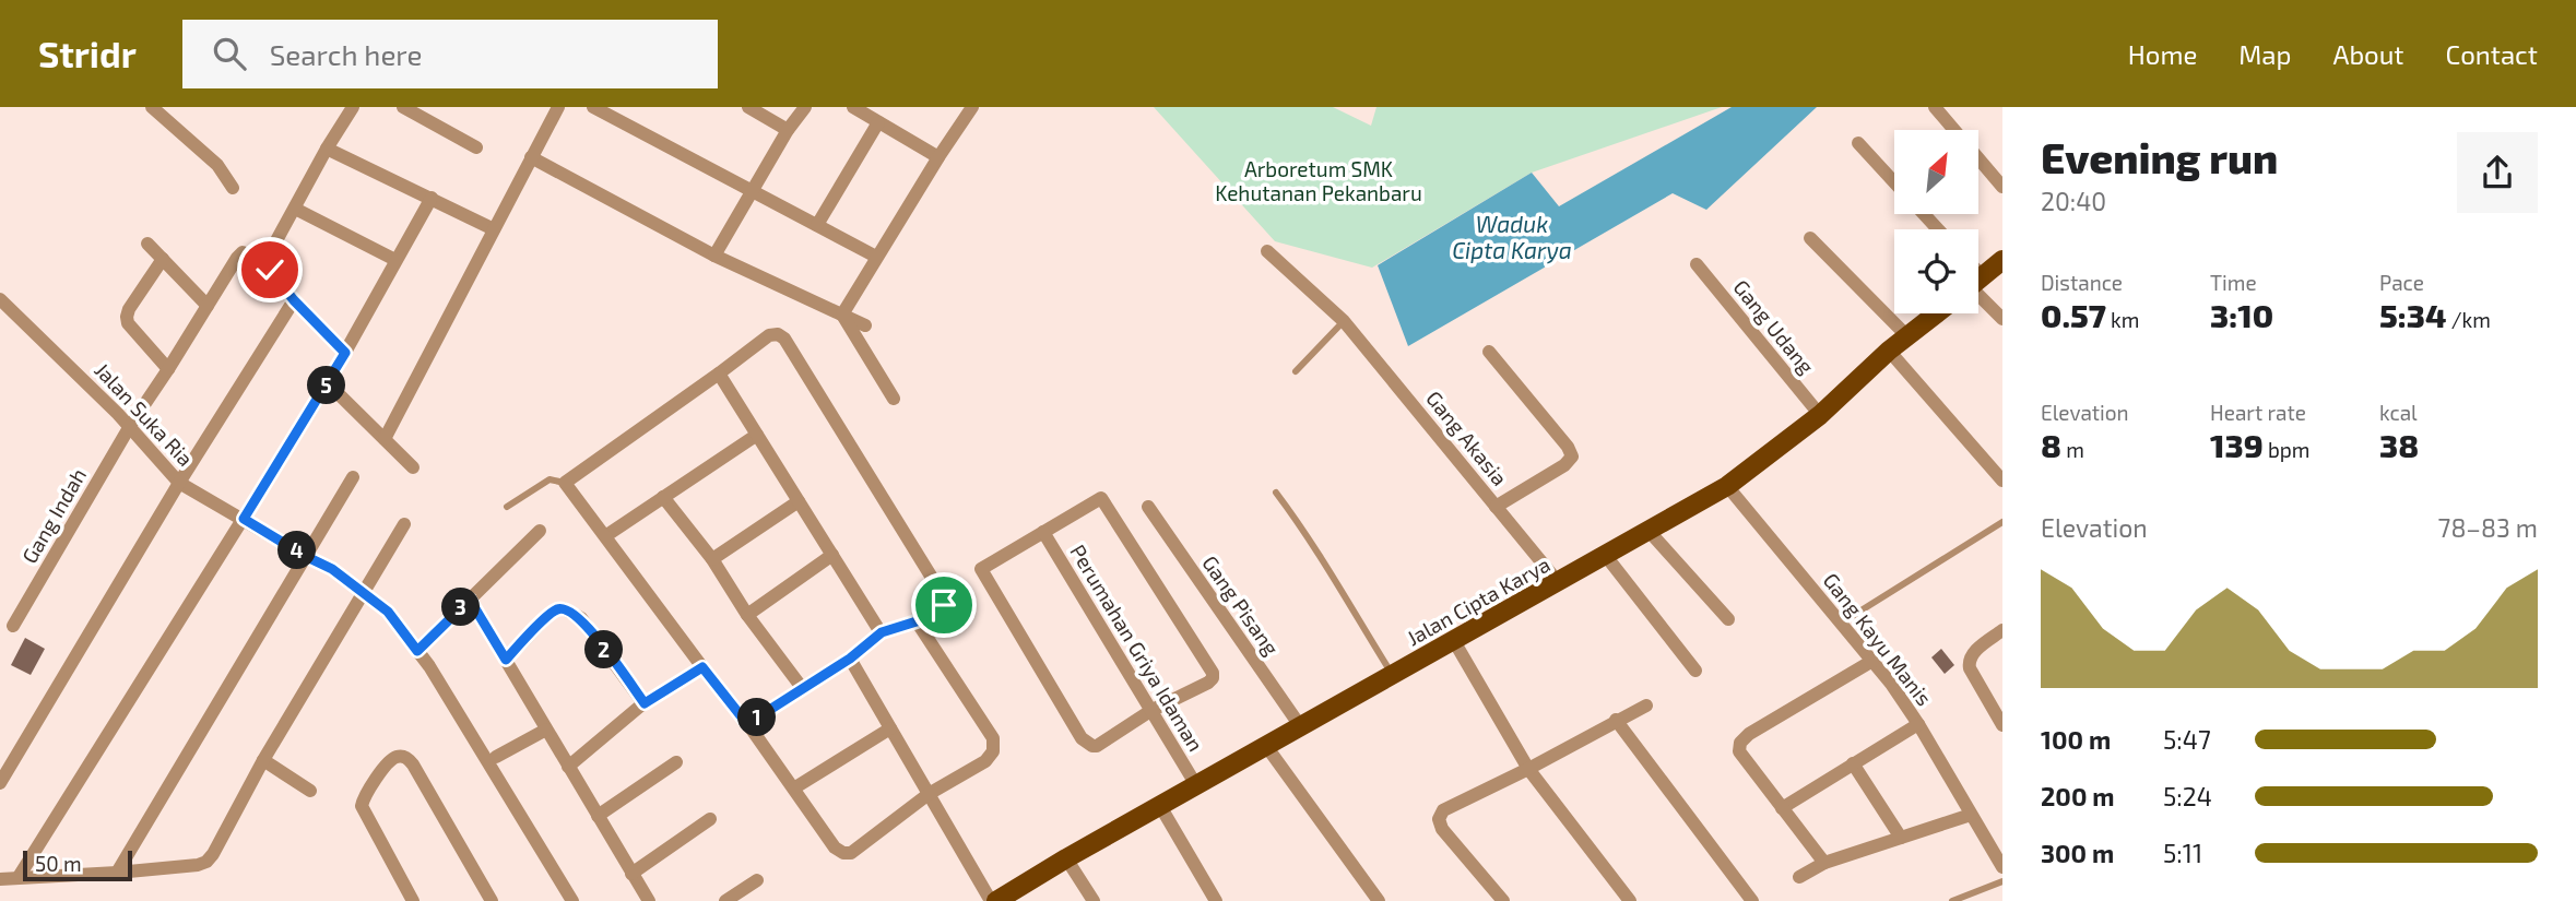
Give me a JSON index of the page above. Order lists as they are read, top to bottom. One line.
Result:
{"streets":{"main road":["Jalan Cipta Karya"],"street":["Gang Udang","Jalan Suka Ria","Gang Akasia","Gang Indah","Gang Pisang","Gang Kayu Manis","Perumahan Griya Idaman"]},"crossings":[["Gang Udang","Jalan Cipta Karya"],["Jalan Suka Ria","Gang Indah"],["Gang Akasia","Jalan Cipta Karya"],["Jalan Cipta Karya","Gang Pisang"],["Jalan Cipta Karya","Gang Kayu Manis"],["Jalan Cipta Karya","Perumahan Griya Idaman"]],"water":["Waduk Cipta Karya"],"parks":["Arboretum SMK Kehutanan Pekanbaru"],"scale_bar":"50 m","north":"top right","page":{"header":"Stridr","search":"Search here","nav":["Home","Map","About","Contact"],"heading":["Evening run","20:40"],"stats":[["Distance","0.57 km"],["Time","3:10"],["Pace","5:34 /km"],["Elevation","8 m"],["Heart rate","139 bpm"],["kcal","38"]],"pins":["5","4","3","2","1"],"chart":["Elevation","78–83 m"],"list":[{"name":"100 m","note":"5:47"},{"name":"200 m","note":"5:24"},{"name":"300 m","note":"5:11"}],"scale":"50 m"}}
